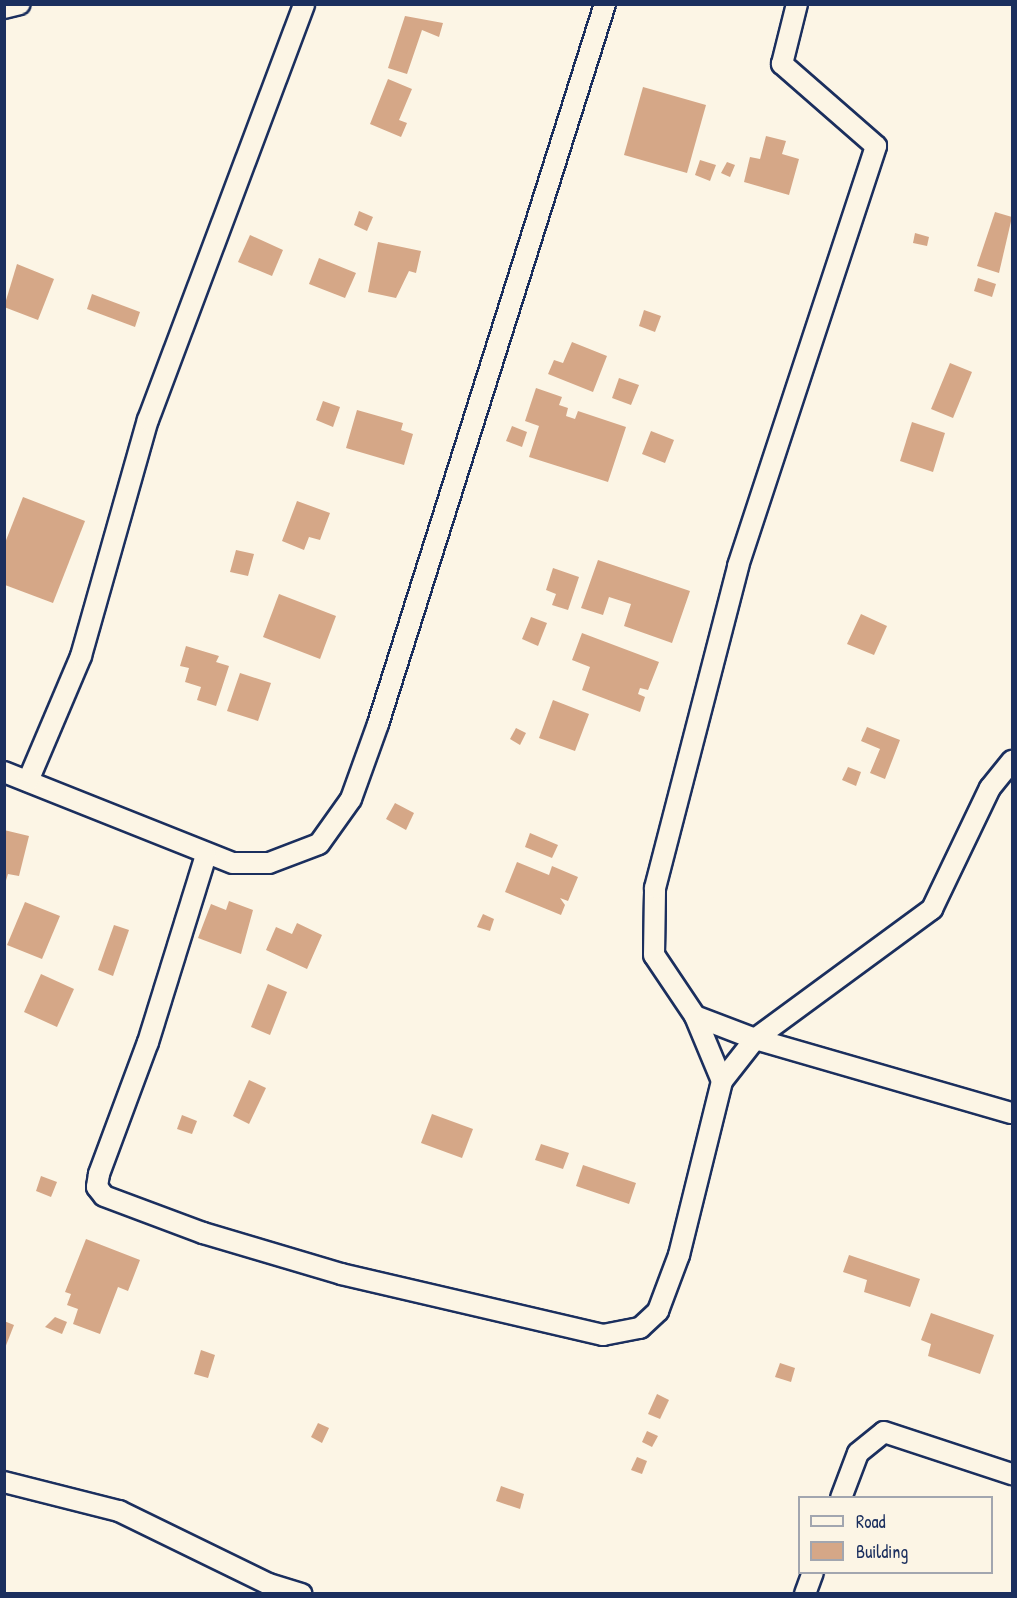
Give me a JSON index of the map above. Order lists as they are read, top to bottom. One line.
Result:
{"legend":["Road","Building"]}
